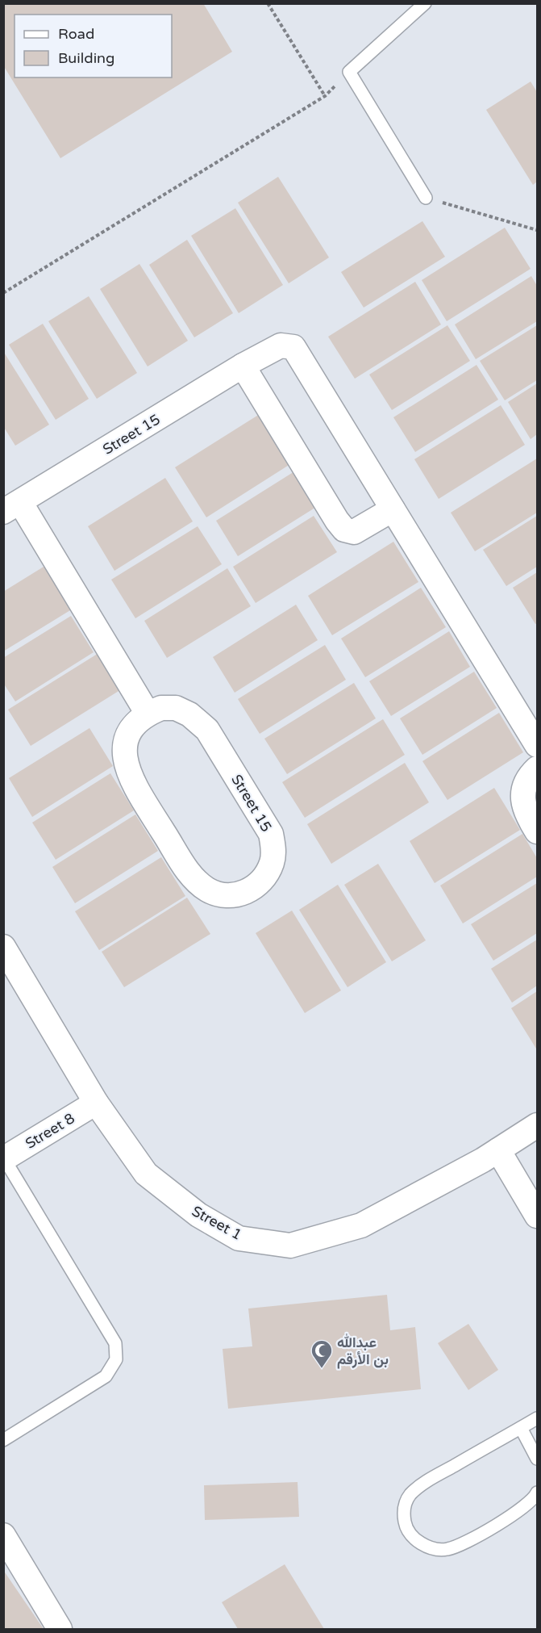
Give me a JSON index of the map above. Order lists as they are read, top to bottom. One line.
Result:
{"streets":{"street":["Street 15","Street 8","Street 1"]},"crossings":[["Street 8","Street 1"]],"places":{"mosque":["عبدالله بن الأرقم"]},"legend":["Road","Building"]}
